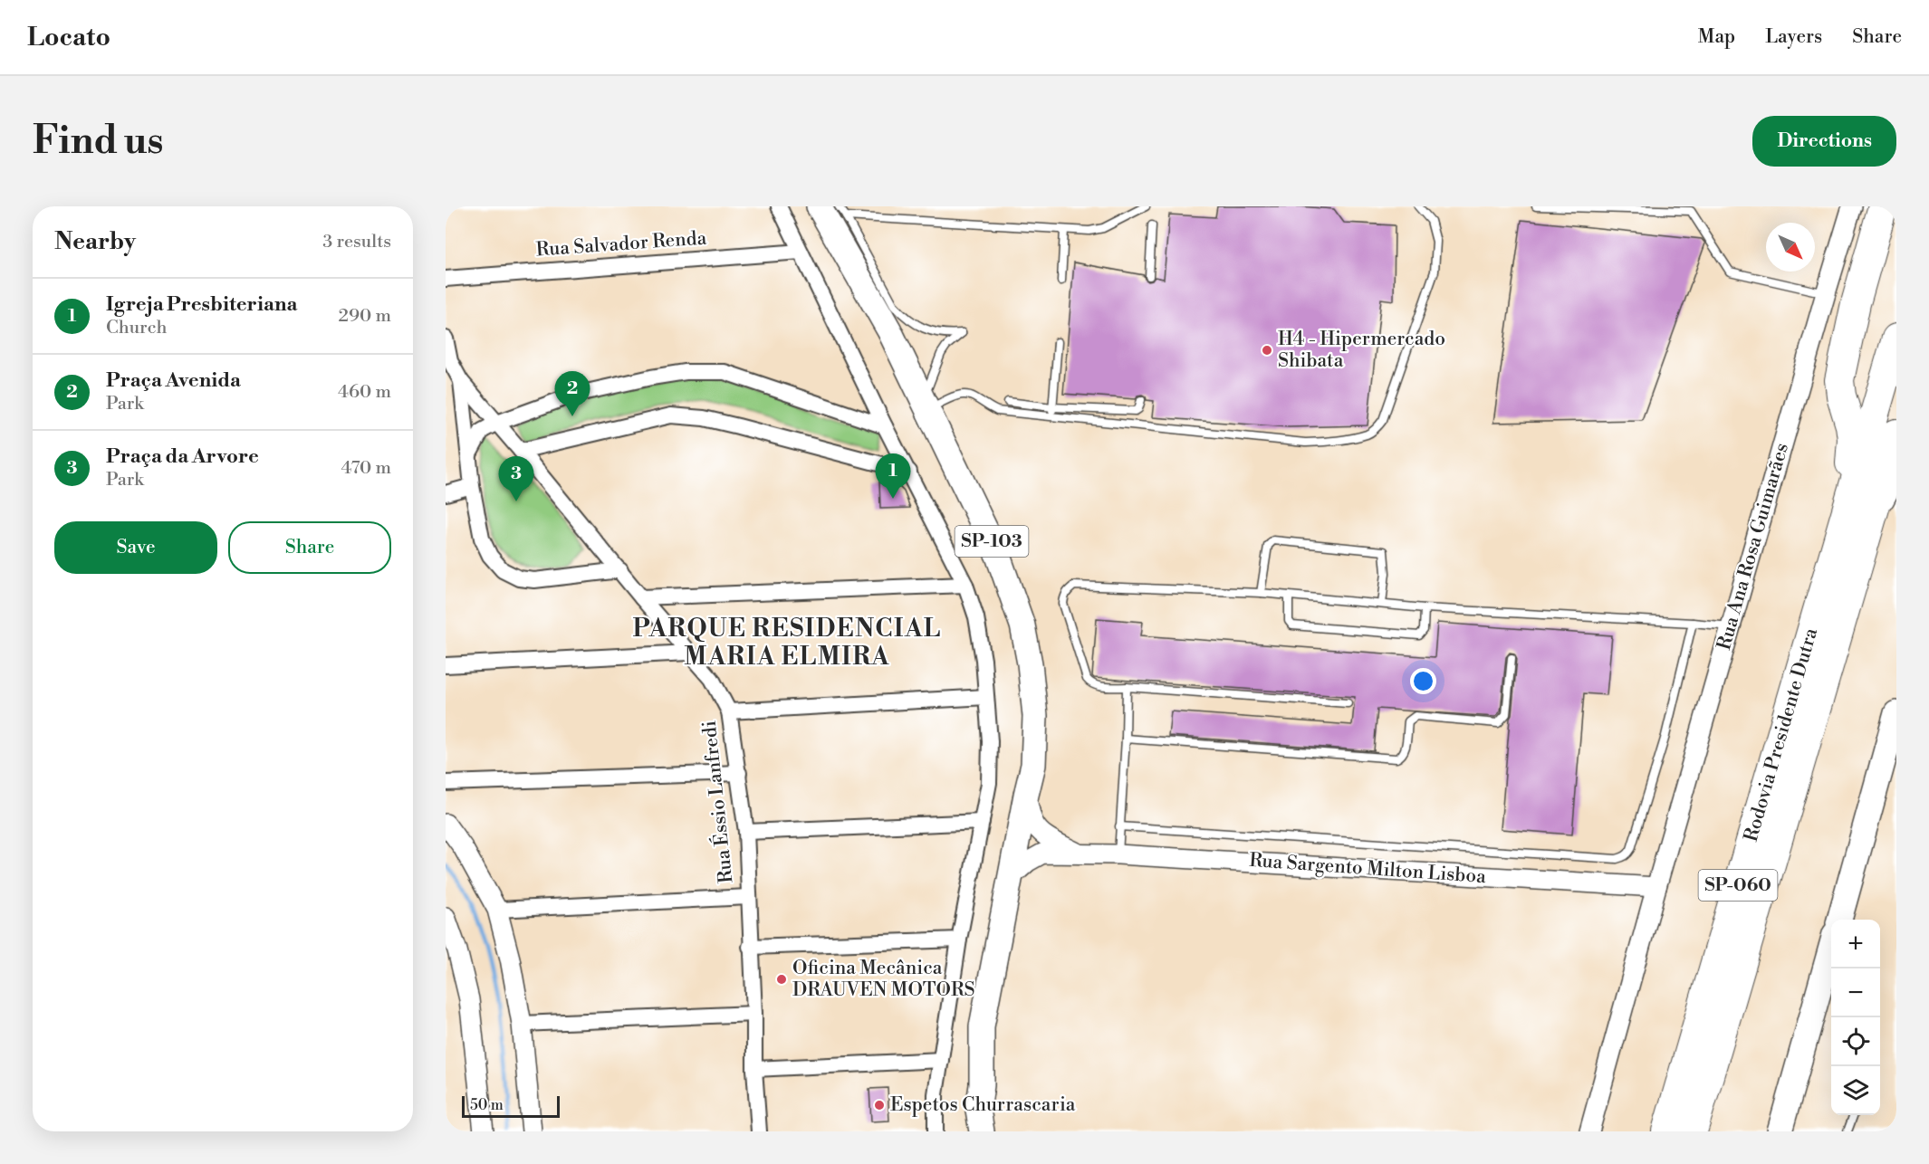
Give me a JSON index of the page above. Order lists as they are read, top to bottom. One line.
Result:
{"streets":{"highway":["Rodovia Presidente Dutra","SP-060"],"main road":["SP-103"],"street":["Rua Salvador Renda","Rua Ana Rosa Guimarães","Rua Éssio Lanfredi","Rua Sargento Milton Lisboa"]},"crossings":[["SP-103","Rua Sargento Milton Lisboa"],["Rua Ana Rosa Guimarães","Rua Sargento Milton Lisboa"]],"districts":["PARQUE RESIDENCIAL MARIA ELMIRA"],"places":["H4 - Hipermercado Shibata","Oficina Mecânica DRAUVEN MOTORS","Espetos Churrascaria"],"scale_bar":"50 m","north":"bottom right","page":{"header":"Locato","nav":["Map","Layers","Share"],"buttons":["Directions",["Save","Share"]],"title":"Find us","heading":["Nearby","3 results"],"list":[{"mark":"1","name":"Igreja Presbiteriana","note":"Church","value":"290 m"},{"mark":"2","name":"Praça Avenida","note":"Park","value":"460 m"},{"mark":"3","name":"Praça da Arvore","note":"Park","value":"470 m"}],"pins":["2","1","3"],"map_buttons":["+","−"],"scale":"50 m"}}
